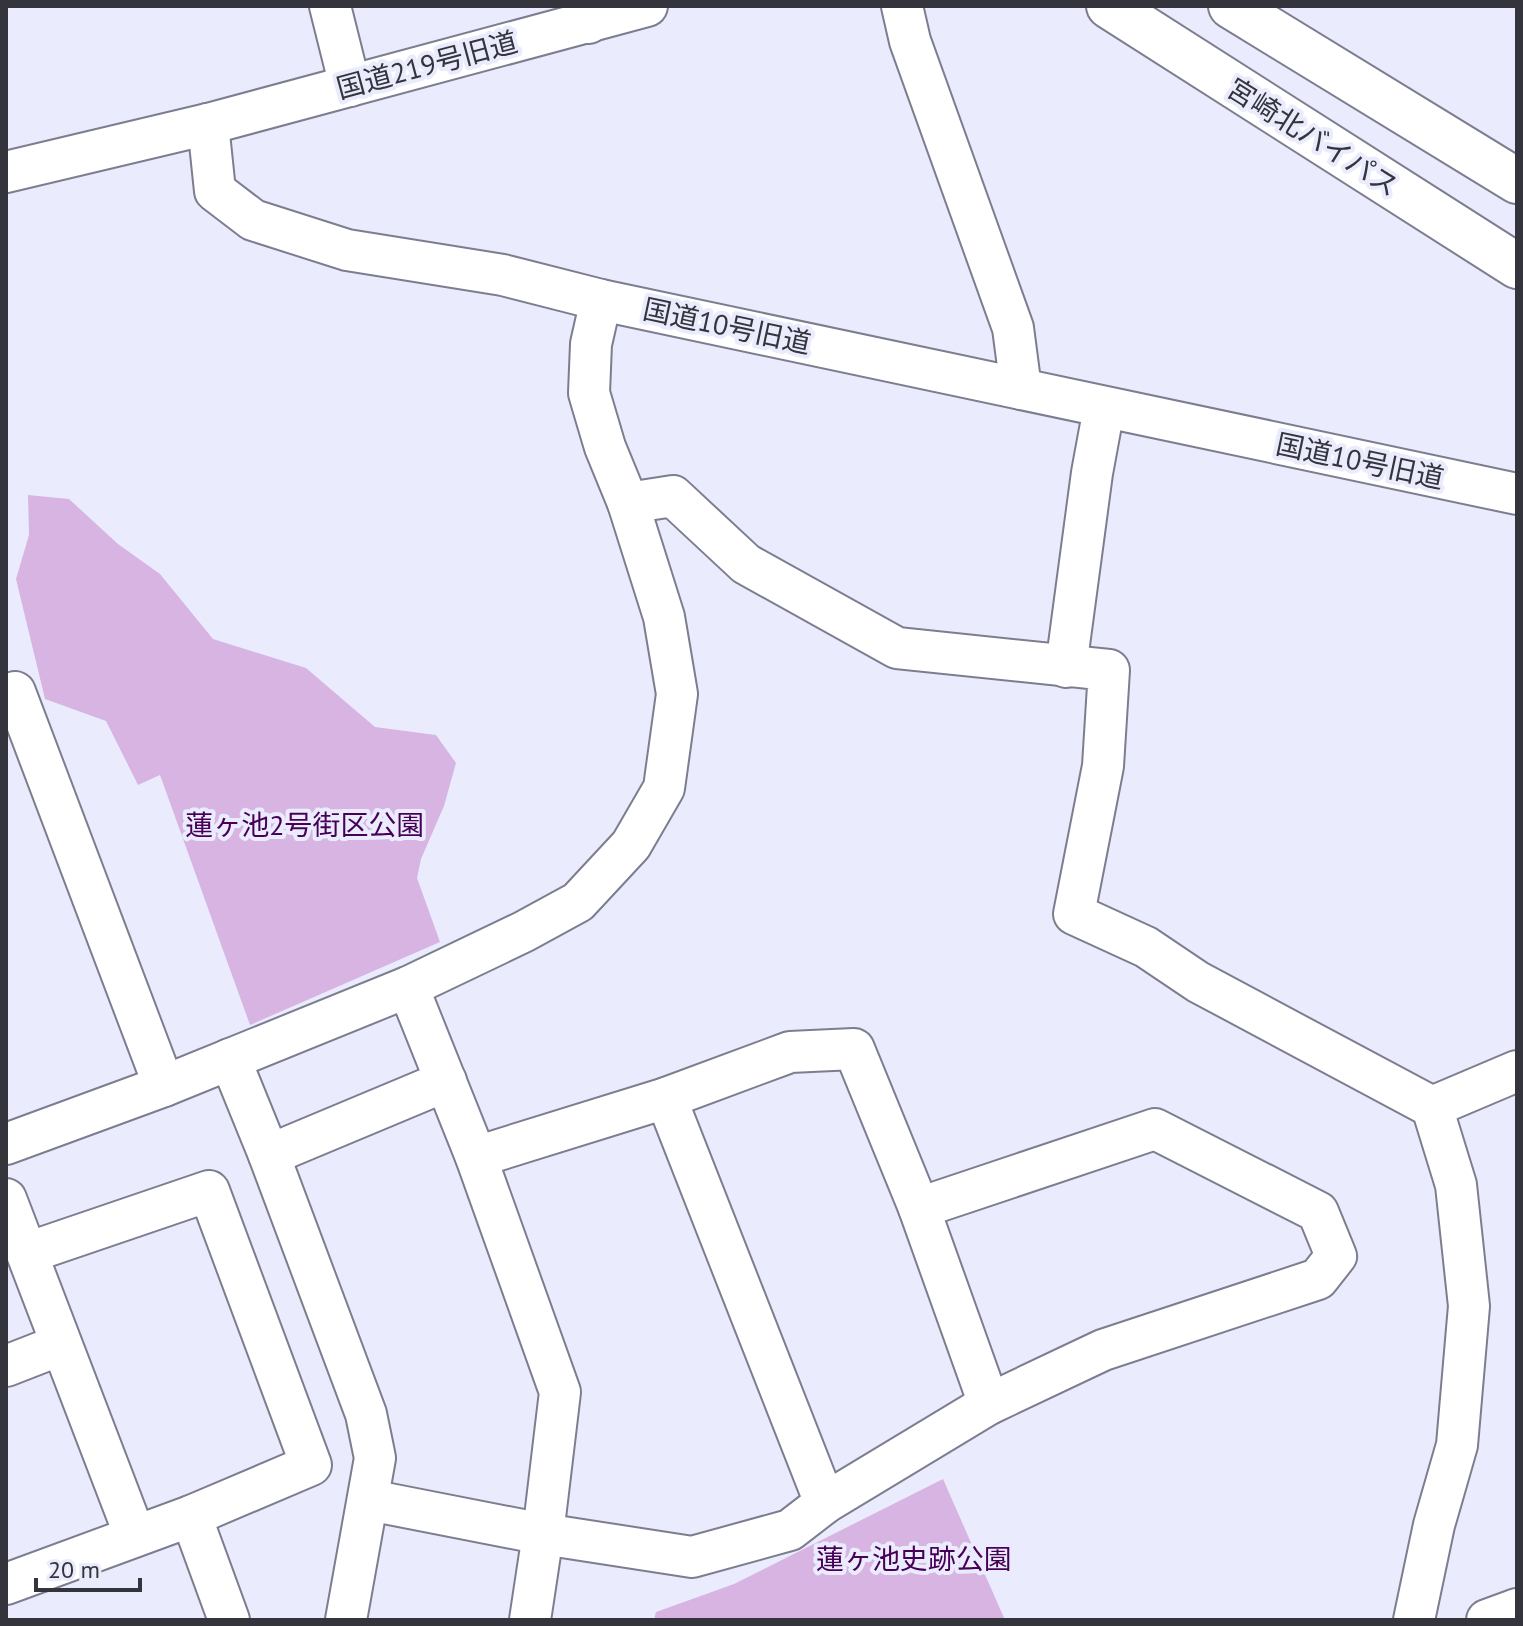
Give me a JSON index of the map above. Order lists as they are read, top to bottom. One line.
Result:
{"streets":{"highway":["宮崎北バイパス"],"street":["国道219号旧道","国道10号旧道"]},"crossings":[["国道219号旧道","国道10号旧道"]],"parks":["蓮ヶ池2号街区公園","蓮ヶ池史跡公園"],"scale_bar":"20 m"}
